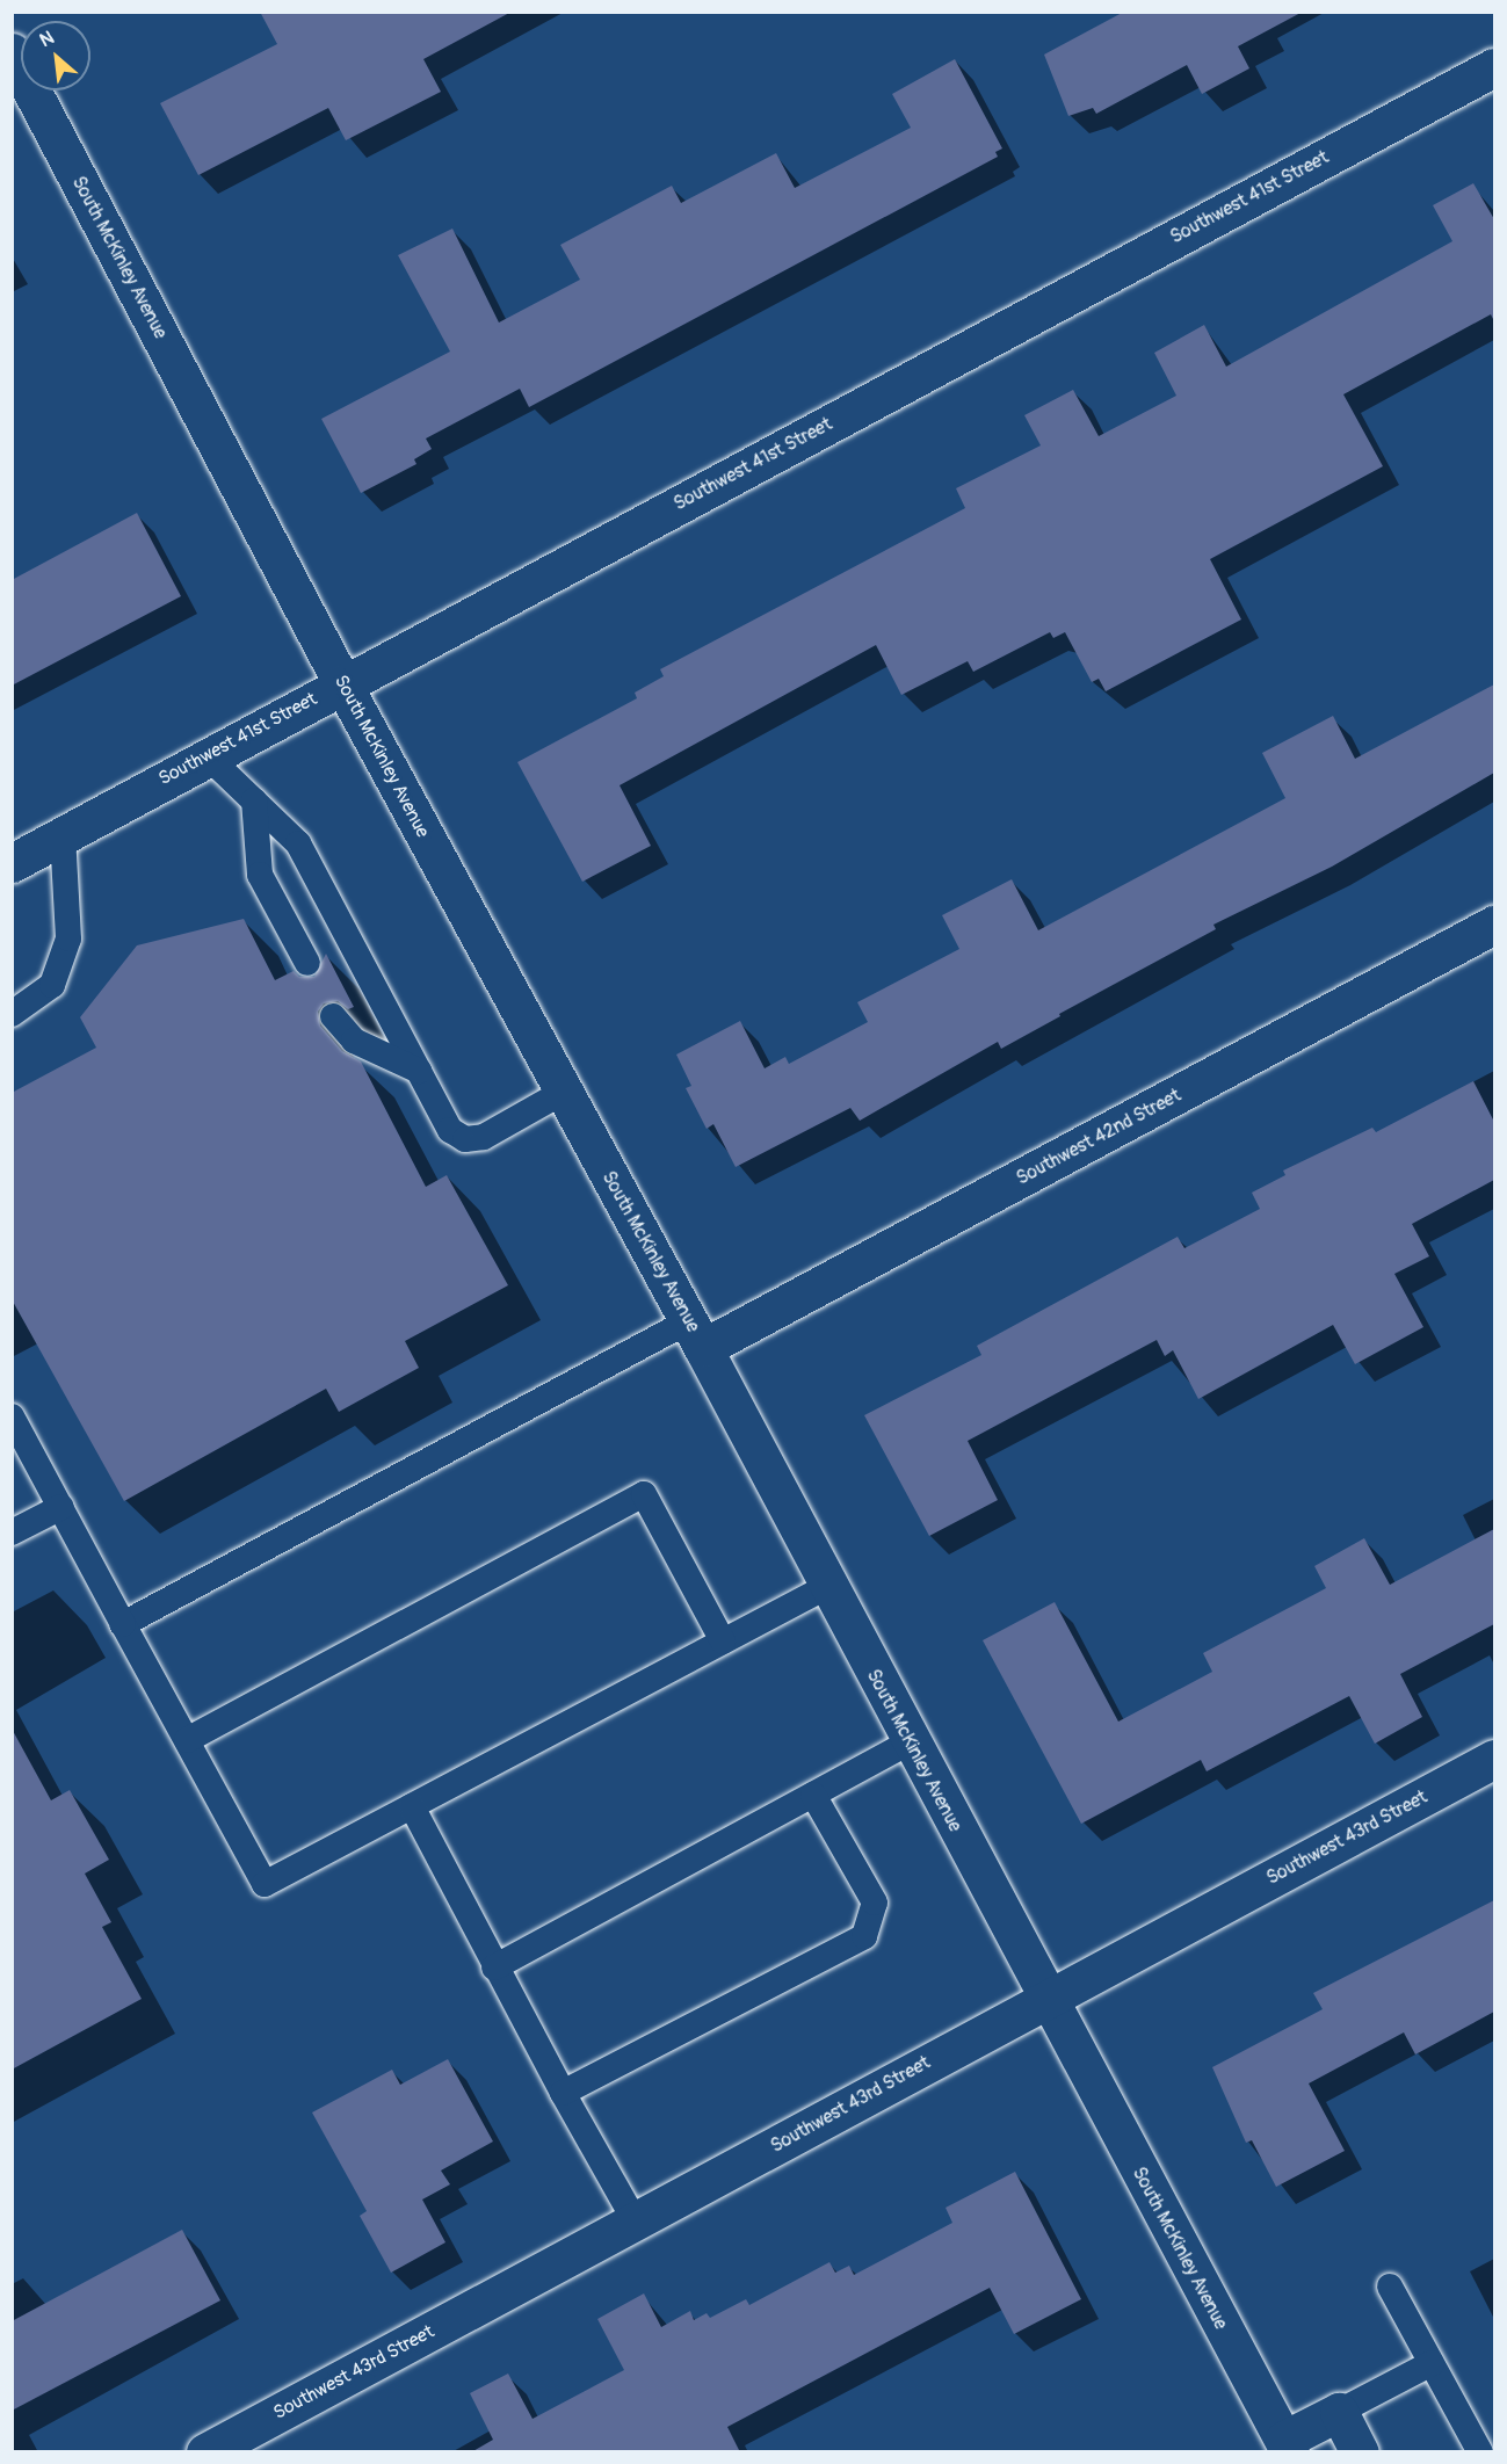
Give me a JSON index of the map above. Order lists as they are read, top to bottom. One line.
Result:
{"streets":{"street":["Southwest 41st Street","South McKinley Avenue","Southwest 42nd Street","Southwest 43rd Street"]},"crossings":[["Southwest 41st Street","South McKinley Avenue"],["South McKinley Avenue","Southwest 42nd Street"],["South McKinley Avenue","Southwest 43rd Street"]],"north":"top left"}
